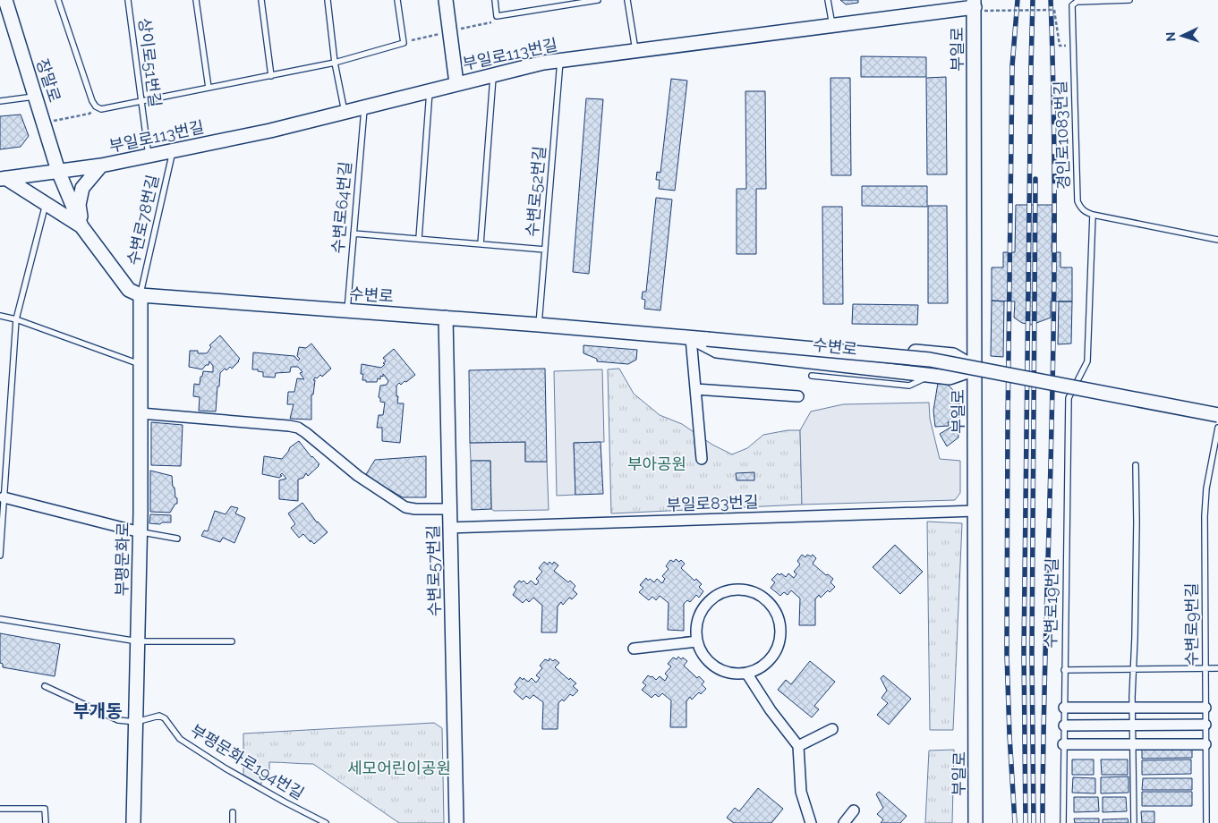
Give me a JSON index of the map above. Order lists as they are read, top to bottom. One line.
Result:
{"streets":{"street":["부일로","부일로113번길","장말로","수변로","부일로83번길","부평문화로","수변로57번길"],"lane":["상이로51번길","경인로1083번길","수변로52번길","수변로64번길","수변로78번길","수변로19번길","수변로9번길","부평문화로194번길"]},"crossings":[["부일로","부일로113번길"],["부일로","수변로"],["부일로","부일로83번길"],["부일로113번길","상이로51번길"],["부일로113번길","장말로"],["부일로113번길","수변로52번길"],["부일로113번길","수변로64번길"],["부일로113번길","수변로78번길"],["경인로1083번길","수변로19번길"],["수변로52번길","수변로"],["수변로64번길","수변로"],["수변로78번길","수변로"],["수변로78번길","부평문화로"],["수변로","부평문화로"],["수변로","수변로57번길"],["부일로83번길","수변로57번길"],["부평문화로","부평문화로194번길"]],"districts":["부개동"],"parks":["부아공원","세모어린이공원"],"north":"left"}
